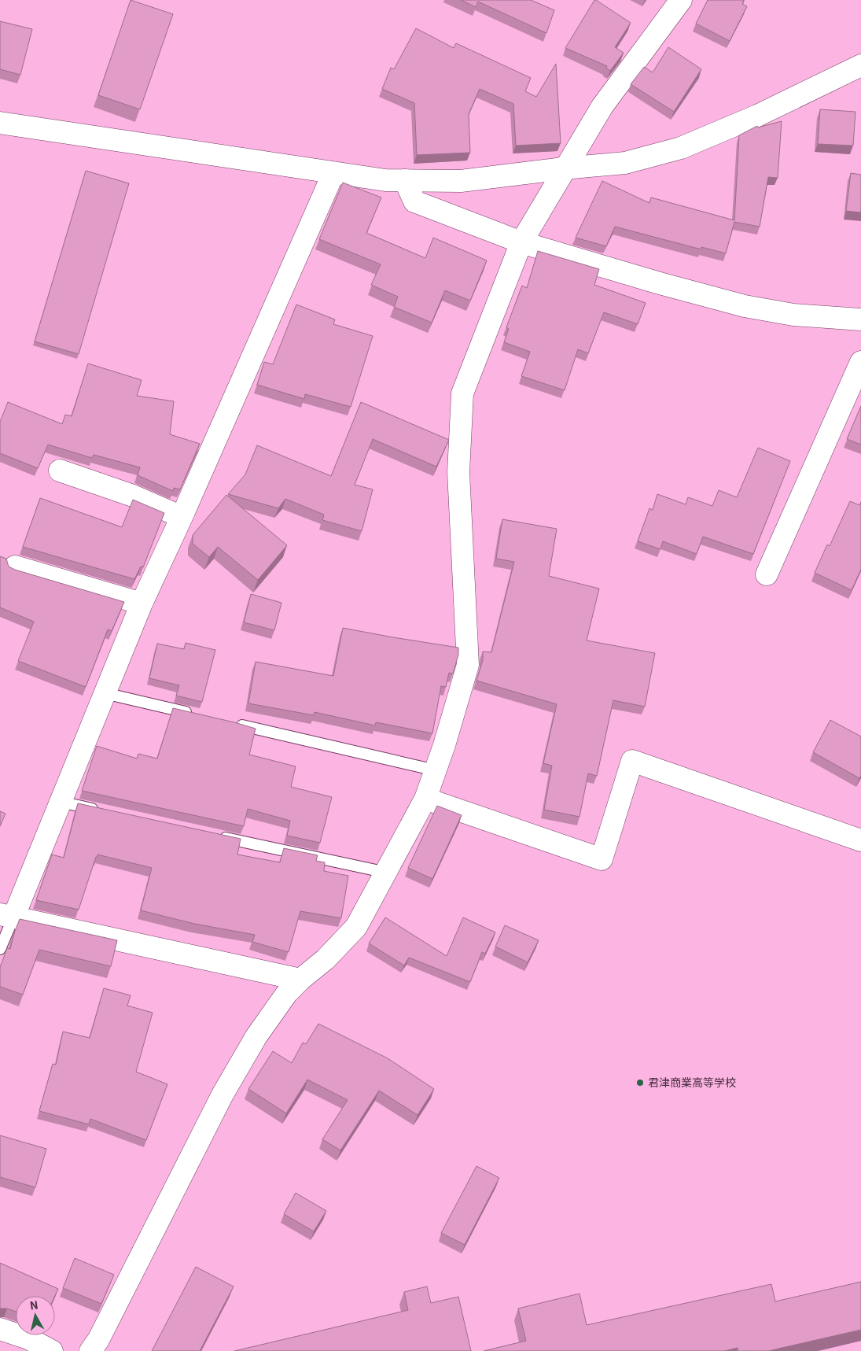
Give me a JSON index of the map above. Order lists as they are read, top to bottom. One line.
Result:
{"places":["君津商業高等学校"],"north":"top"}
